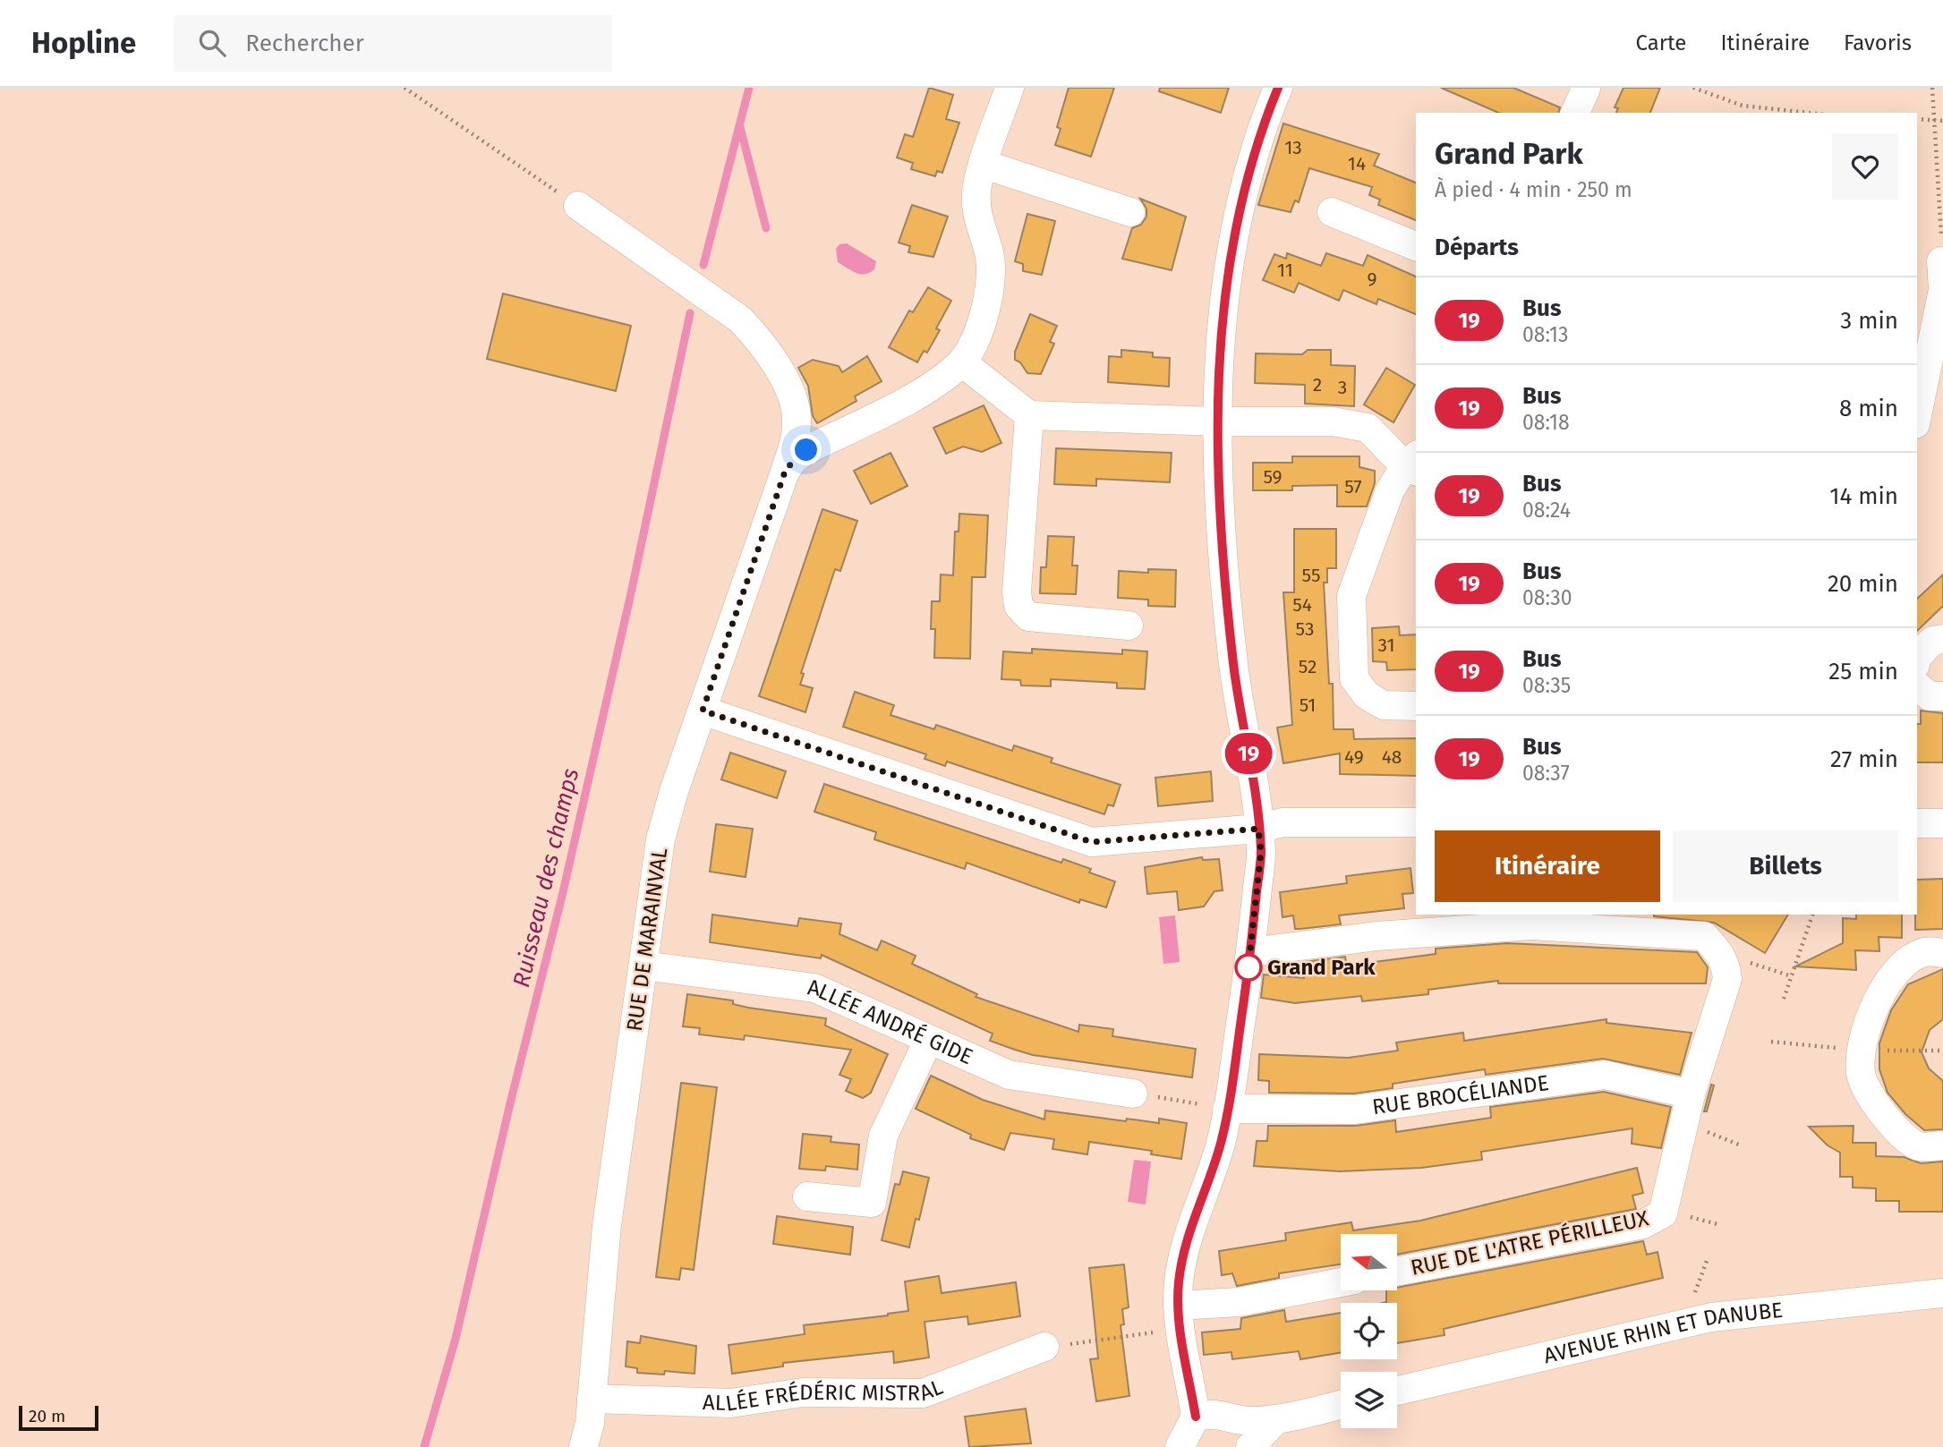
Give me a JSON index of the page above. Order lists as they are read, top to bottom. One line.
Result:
{"streets":{"street":["RUE DE MARAINVAL","ALLÉE ANDRÉ GIDE","RUE BROCÉLIANDE","RUE DE L'ATRE PÉRILLEUX","AVENUE RHIN ET DANUBE","ALLÉE FRÉDÉRIC MISTRAL"]},"crossings":[["RUE DE MARAINVAL","ALLÉE ANDRÉ GIDE"],["RUE DE MARAINVAL","ALLÉE FRÉDÉRIC MISTRAL"],["RUE BROCÉLIANDE","RUE DE L'ATRE PÉRILLEUX"]],"water":["Ruisseau des champs"],"places":["Grand Park"],"lines":["bus line 19"],"house_numbers":["13","14","11","9","2","3","59","57","55","54","53","31","52","51","49","48"],"scale_bar":"20 m","north":"left","page":{"header":"Hopline","search":"Rechercher","nav":["Carte","Itinéraire","Favoris"],"on_map":"19","heading":[["Grand Park","À pied · 4 min · 250 m"],"Départs"],"list":[{"mark":"19","name":"Bus","note":"08:13","value":"3 min"},{"mark":"19","name":"Bus","note":"08:18","value":"8 min"},{"mark":"19","name":"Bus","note":"08:24","value":"14 min"},{"mark":"19","name":"Bus","note":"08:30","value":"20 min"},{"mark":"19","name":"Bus","note":"08:35","value":"25 min"},{"mark":"19","name":"Bus","note":"08:37","value":"27 min"}],"buttons":["Itinéraire","Billets"],"scale":"20 m"}}
